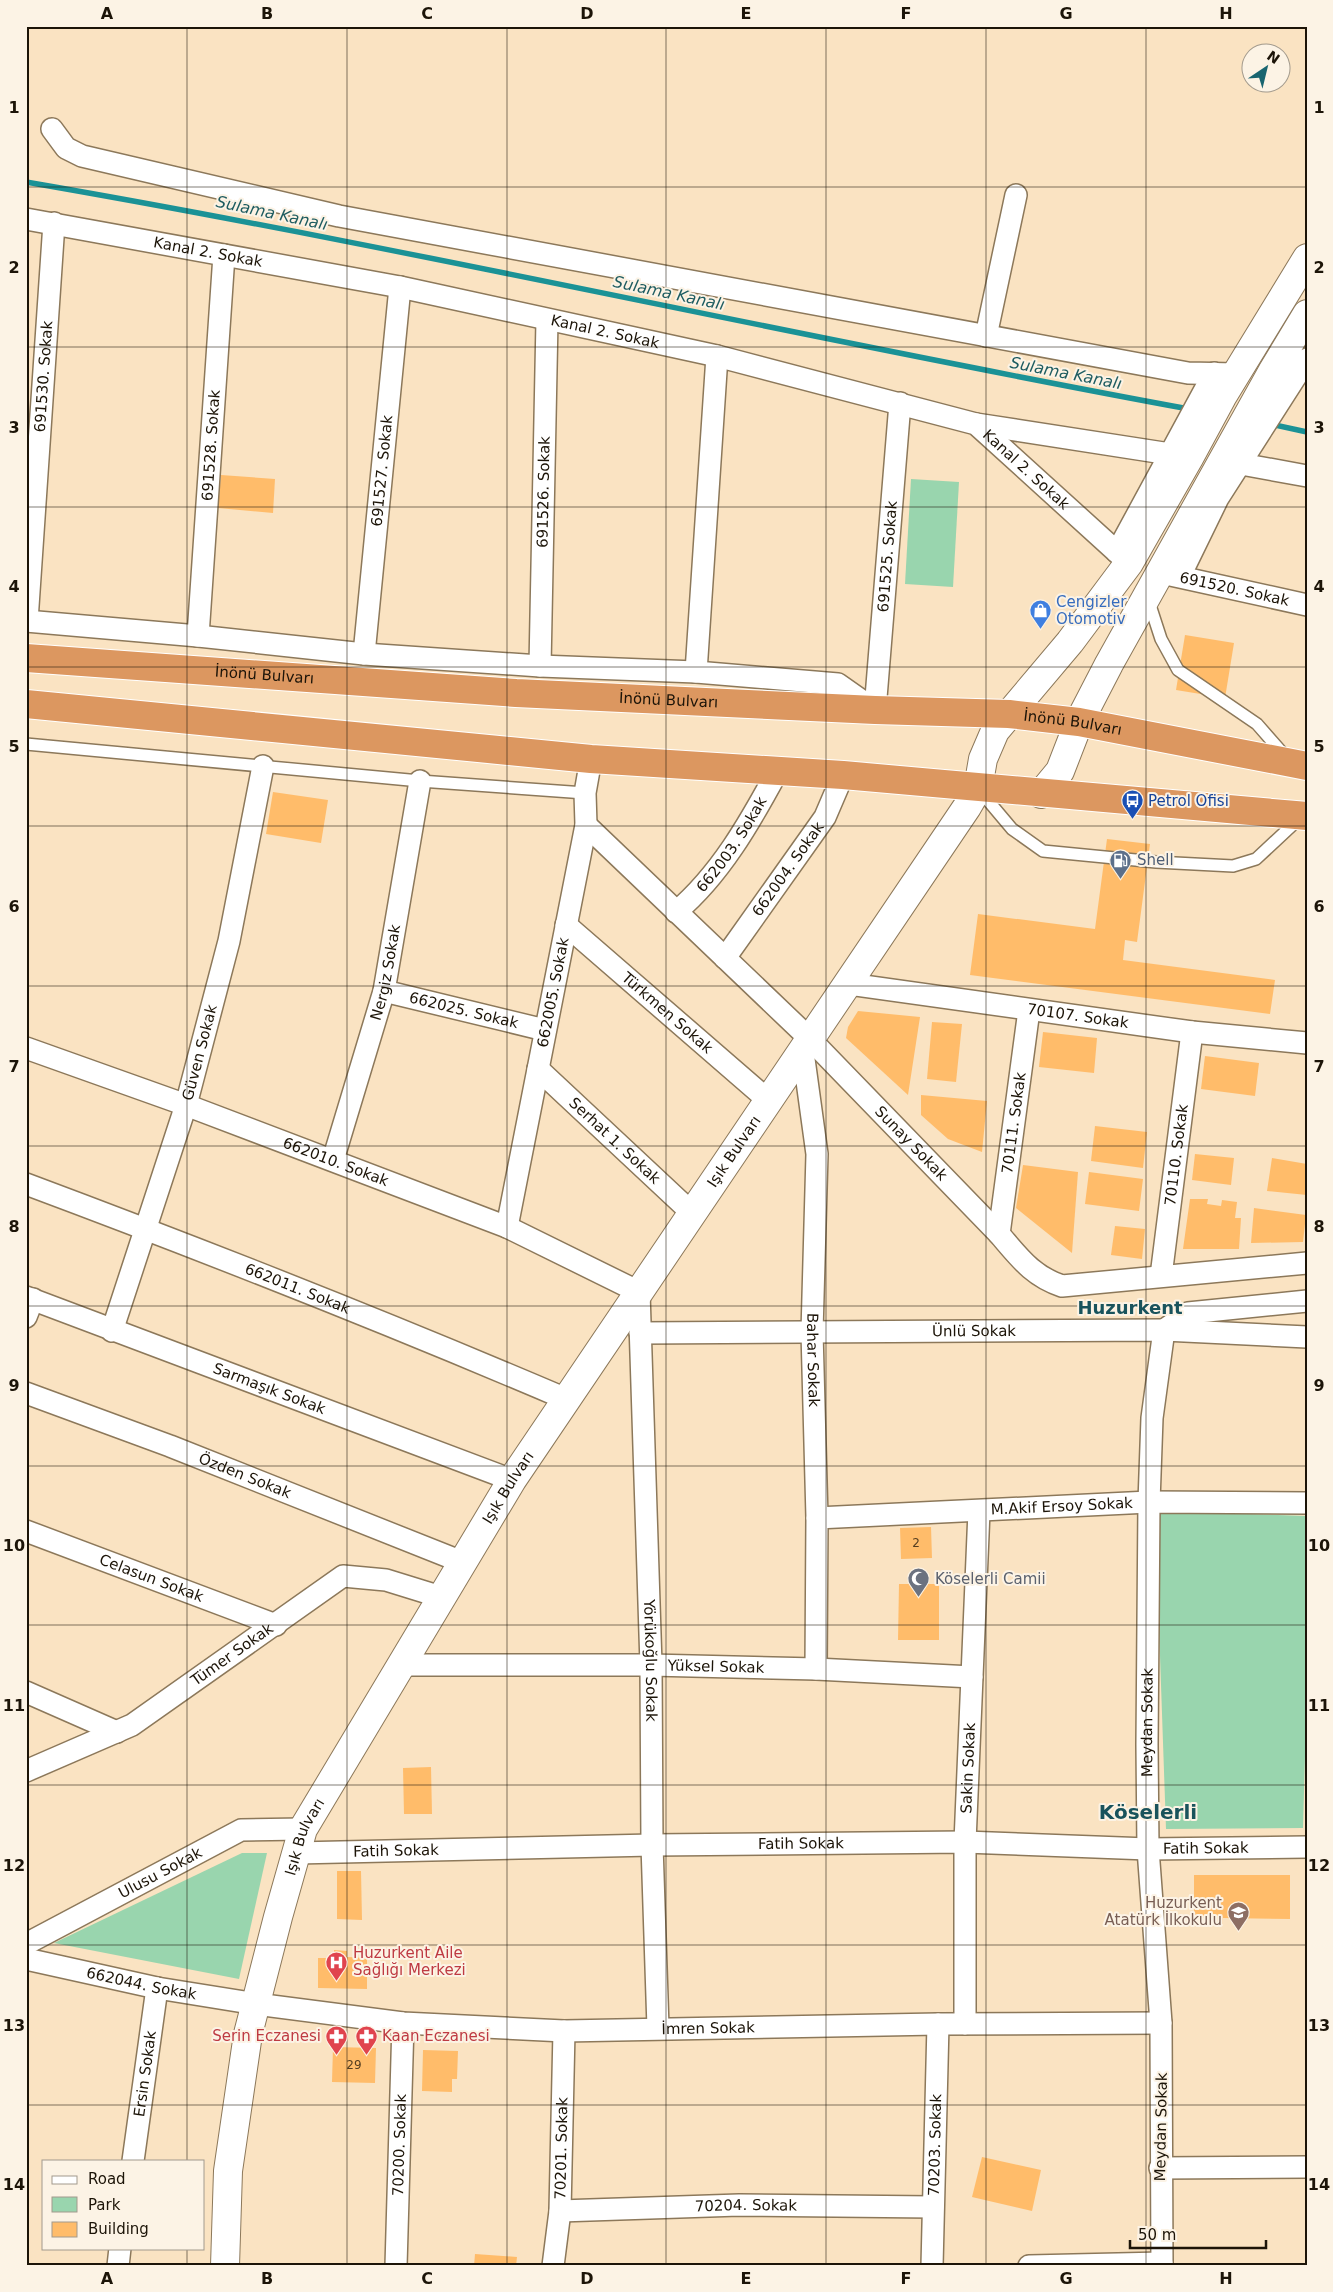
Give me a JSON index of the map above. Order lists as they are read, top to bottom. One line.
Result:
{"streets":{"highway":["İnönü Bulvarı"],"main road":["Işık Bulvarı"],"street":["Kanal 2. Sokak","691530. Sokak","691528. Sokak","691527. Sokak","691526. Sokak","691525. Sokak","691520. Sokak","662003. Sokak","662004. Sokak","Nergiz Sokak","662005. Sokak","662025. Sokak","Türkmen Sokak","70107. Sokak","Güven Sokak","70111. Sokak","Serhat 1. Sokak","Sunay Sokak","70110. Sokak","662010. Sokak","662011. Sokak","Ünlü Sokak","Bahar Sokak","Sarmaşık Sokak","Özden Sokak","M.Akif Ersoy Sokak","Celasun Sokak","Tümer Sokak","Yörükoğlu Sokak","Yüksel Sokak","Meydan Sokak","Sakin Sokak","Fatih Sokak","Ulusu Sokak","662044. Sokak","İmren Sokak","Ersin Sokak","70200. Sokak","70203. Sokak","70201. Sokak","70204. Sokak"]},"crossings":[["Kanal 2. Sokak","691530. Sokak"],["Kanal 2. Sokak","691528. Sokak"],["Kanal 2. Sokak","691527. Sokak"],["Kanal 2. Sokak","691526. Sokak"],["Kanal 2. Sokak","691525. Sokak"],["691525. Sokak","İnönü Bulvarı"],["662003. Sokak","Sunay Sokak"],["662004. Sokak","Sunay Sokak"],["Nergiz Sokak","662025. Sokak"],["Nergiz Sokak","662010. Sokak"],["662005. Sokak","662025. Sokak"],["662005. Sokak","Türkmen Sokak"],["662005. Sokak","Serhat 1. Sokak"],["662005. Sokak","Sunay Sokak"],["662005. Sokak","662010. Sokak"],["Türkmen Sokak","Işık Bulvarı"],["70107. Sokak","70111. Sokak"],["70107. Sokak","Işık Bulvarı"],["70107. Sokak","70110. Sokak"],["Güven Sokak","662010. Sokak"],["Güven Sokak","662011. Sokak"],["Güven Sokak","Sarmaşık Sokak"],["70111. Sokak","Sunay Sokak"],["Serhat 1. Sokak","Işık Bulvarı"],["Sunay Sokak","Işık Bulvarı"],["Sunay Sokak","70110. Sokak"],["Sunay Sokak","Bahar Sokak"],["Işık Bulvarı","662010. Sokak"],["Işık Bulvarı","662011. Sokak"],["Işık Bulvarı","Bahar Sokak"],["Işık Bulvarı","Sarmaşık Sokak"],["Işık Bulvarı","Özden Sokak"],["Işık Bulvarı","Tümer Sokak"],["Işık Bulvarı","Yörükoğlu Sokak"],["Işık Bulvarı","Yüksel Sokak"],["Işık Bulvarı","Fatih Sokak"],["Işık Bulvarı","Ulusu Sokak"],["Işık Bulvarı","662044. Sokak"],["Işık Bulvarı","İmren Sokak"],["662010. Sokak","Yörükoğlu Sokak"],["Ünlü Sokak","Bahar Sokak"],["Ünlü Sokak","Yörükoğlu Sokak"],["Ünlü Sokak","Meydan Sokak"],["Bahar Sokak","M.Akif Ersoy Sokak"],["Bahar Sokak","Yüksel Sokak"],["M.Akif Ersoy Sokak","Meydan Sokak"],["M.Akif Ersoy Sokak","Sakin Sokak"],["Celasun Sokak","Tümer Sokak"],["Yörükoğlu Sokak","Yüksel Sokak"],["Yörükoğlu Sokak","Fatih Sokak"],["Yörükoğlu Sokak","İmren Sokak"],["Yüksel Sokak","Sakin Sokak"],["Meydan Sokak","Fatih Sokak"],["Meydan Sokak","İmren Sokak"],["Sakin Sokak","Fatih Sokak"],["Sakin Sokak","İmren Sokak"],["Fatih Sokak","Ulusu Sokak"],["662044. Sokak","İmren Sokak"],["662044. Sokak","Ersin Sokak"],["İmren Sokak","70200. Sokak"],["İmren Sokak","70203. Sokak"],["İmren Sokak","70201. Sokak"],["70203. Sokak","70204. Sokak"],["70201. Sokak","70204. Sokak"]],"districts":["Huzurkent","Köselerli"],"water":["Sulama Kanalı"],"places":{"shop":["Cengizler Otomotiv"],"bus stop":["Petrol Ofisi"],"fuel station":["Shell"],"mosque":["Köselerli Camii"],"school or university":["Huzurkent Atatürk İlkokulu"],"hospital":["Huzurkent Aile Sağlığı Merkezi"],"pharmacy":["Serin Eczanesi","Kaan Eczanesi"]},"house_numbers":["2","29"],"legend":["Road","Park","Building"],"scale_bar":"50 m","north":"top right","grid":{"columns":["A","B","C","D","E","F","G","H"],"rows":["1","2","3","4","5","6","7","8","9","10","11","12","13","14"]}}
